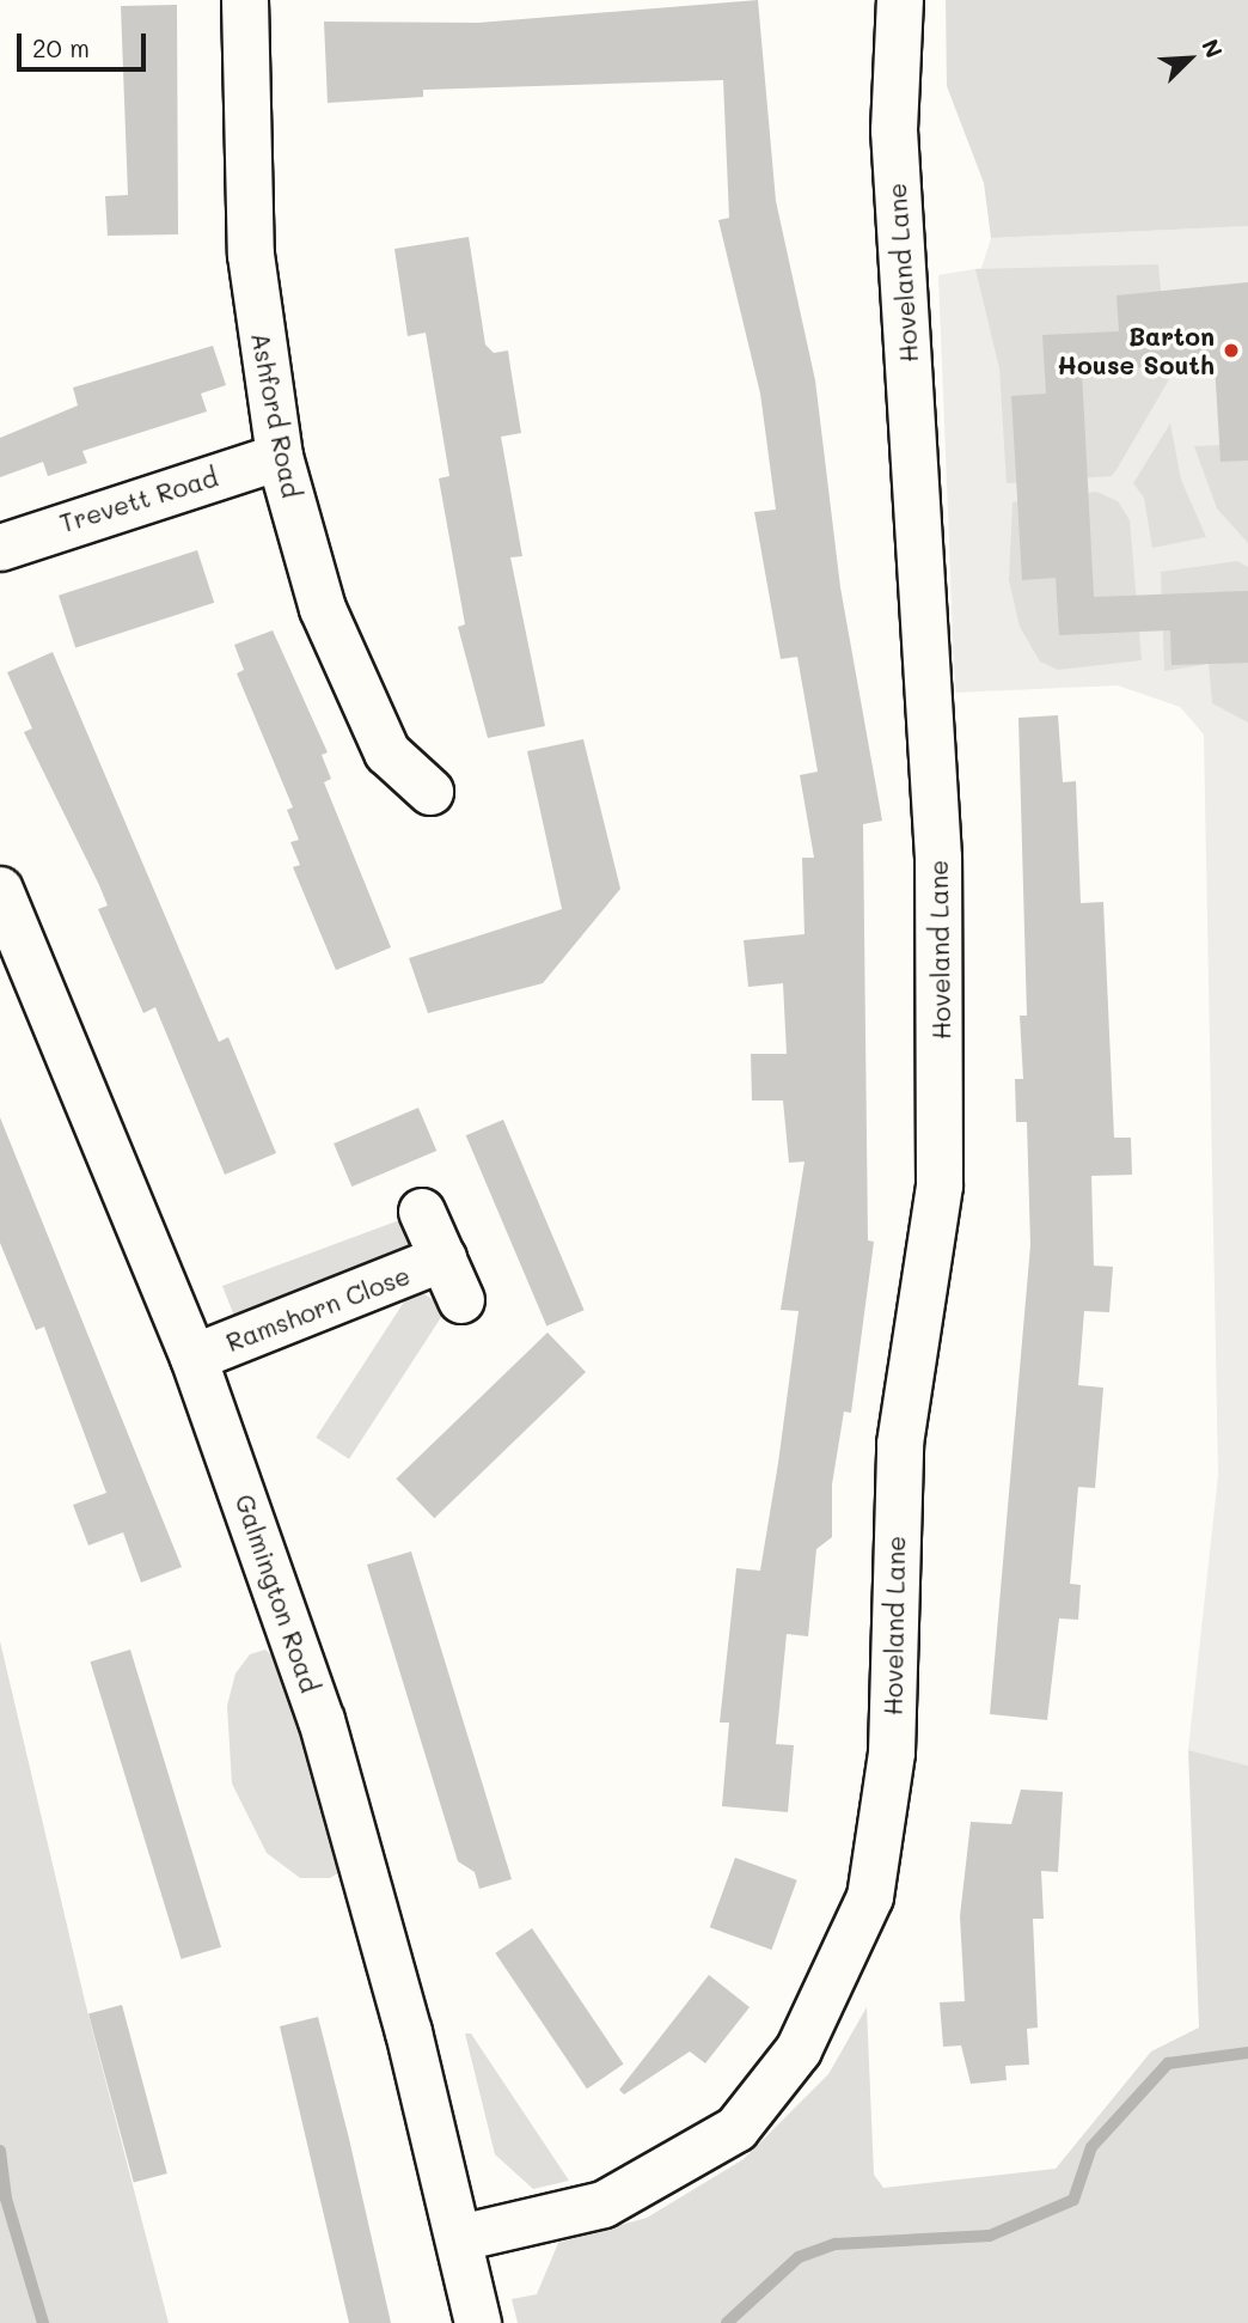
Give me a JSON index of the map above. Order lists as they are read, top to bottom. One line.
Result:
{"streets":{"street":["Hoveland Lane","Ashford Road","Trevett Road","Ramshorn Close","Galmington Road"]},"crossings":[["Hoveland Lane","Galmington Road"],["Ashford Road","Trevett Road"],["Ramshorn Close","Galmington Road"]],"places":["Barton House South"],"scale_bar":"20 m","north":"top right"}
